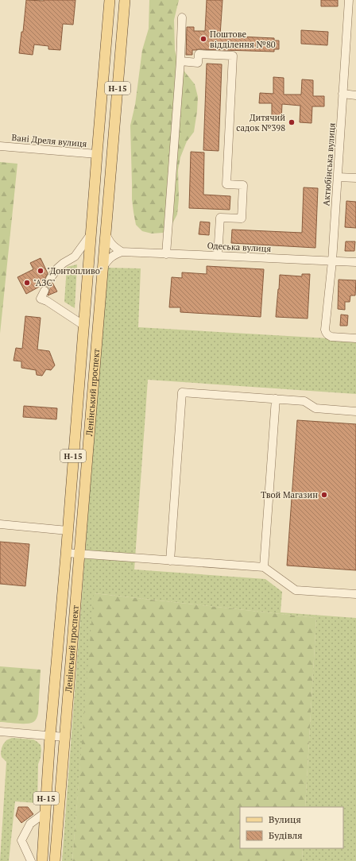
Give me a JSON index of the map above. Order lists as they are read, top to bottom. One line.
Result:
{"streets":{"main road":["Н-15","Ленінський проспект"],"street":["Вані Дреля вулиця","Актюбінська вулиця","Одеська вулиця"]},"crossings":[["Вані Дреля вулиця","Ленінський проспект"],["Актюбінська вулиця","Одеська вулиця"]],"places":["Поштове відділення №80","Дитячий садок №398","\"Донтопливо\"","\"АЗС\"","Твой Магазин"],"legend":["Вулиця","Будівля"]}
